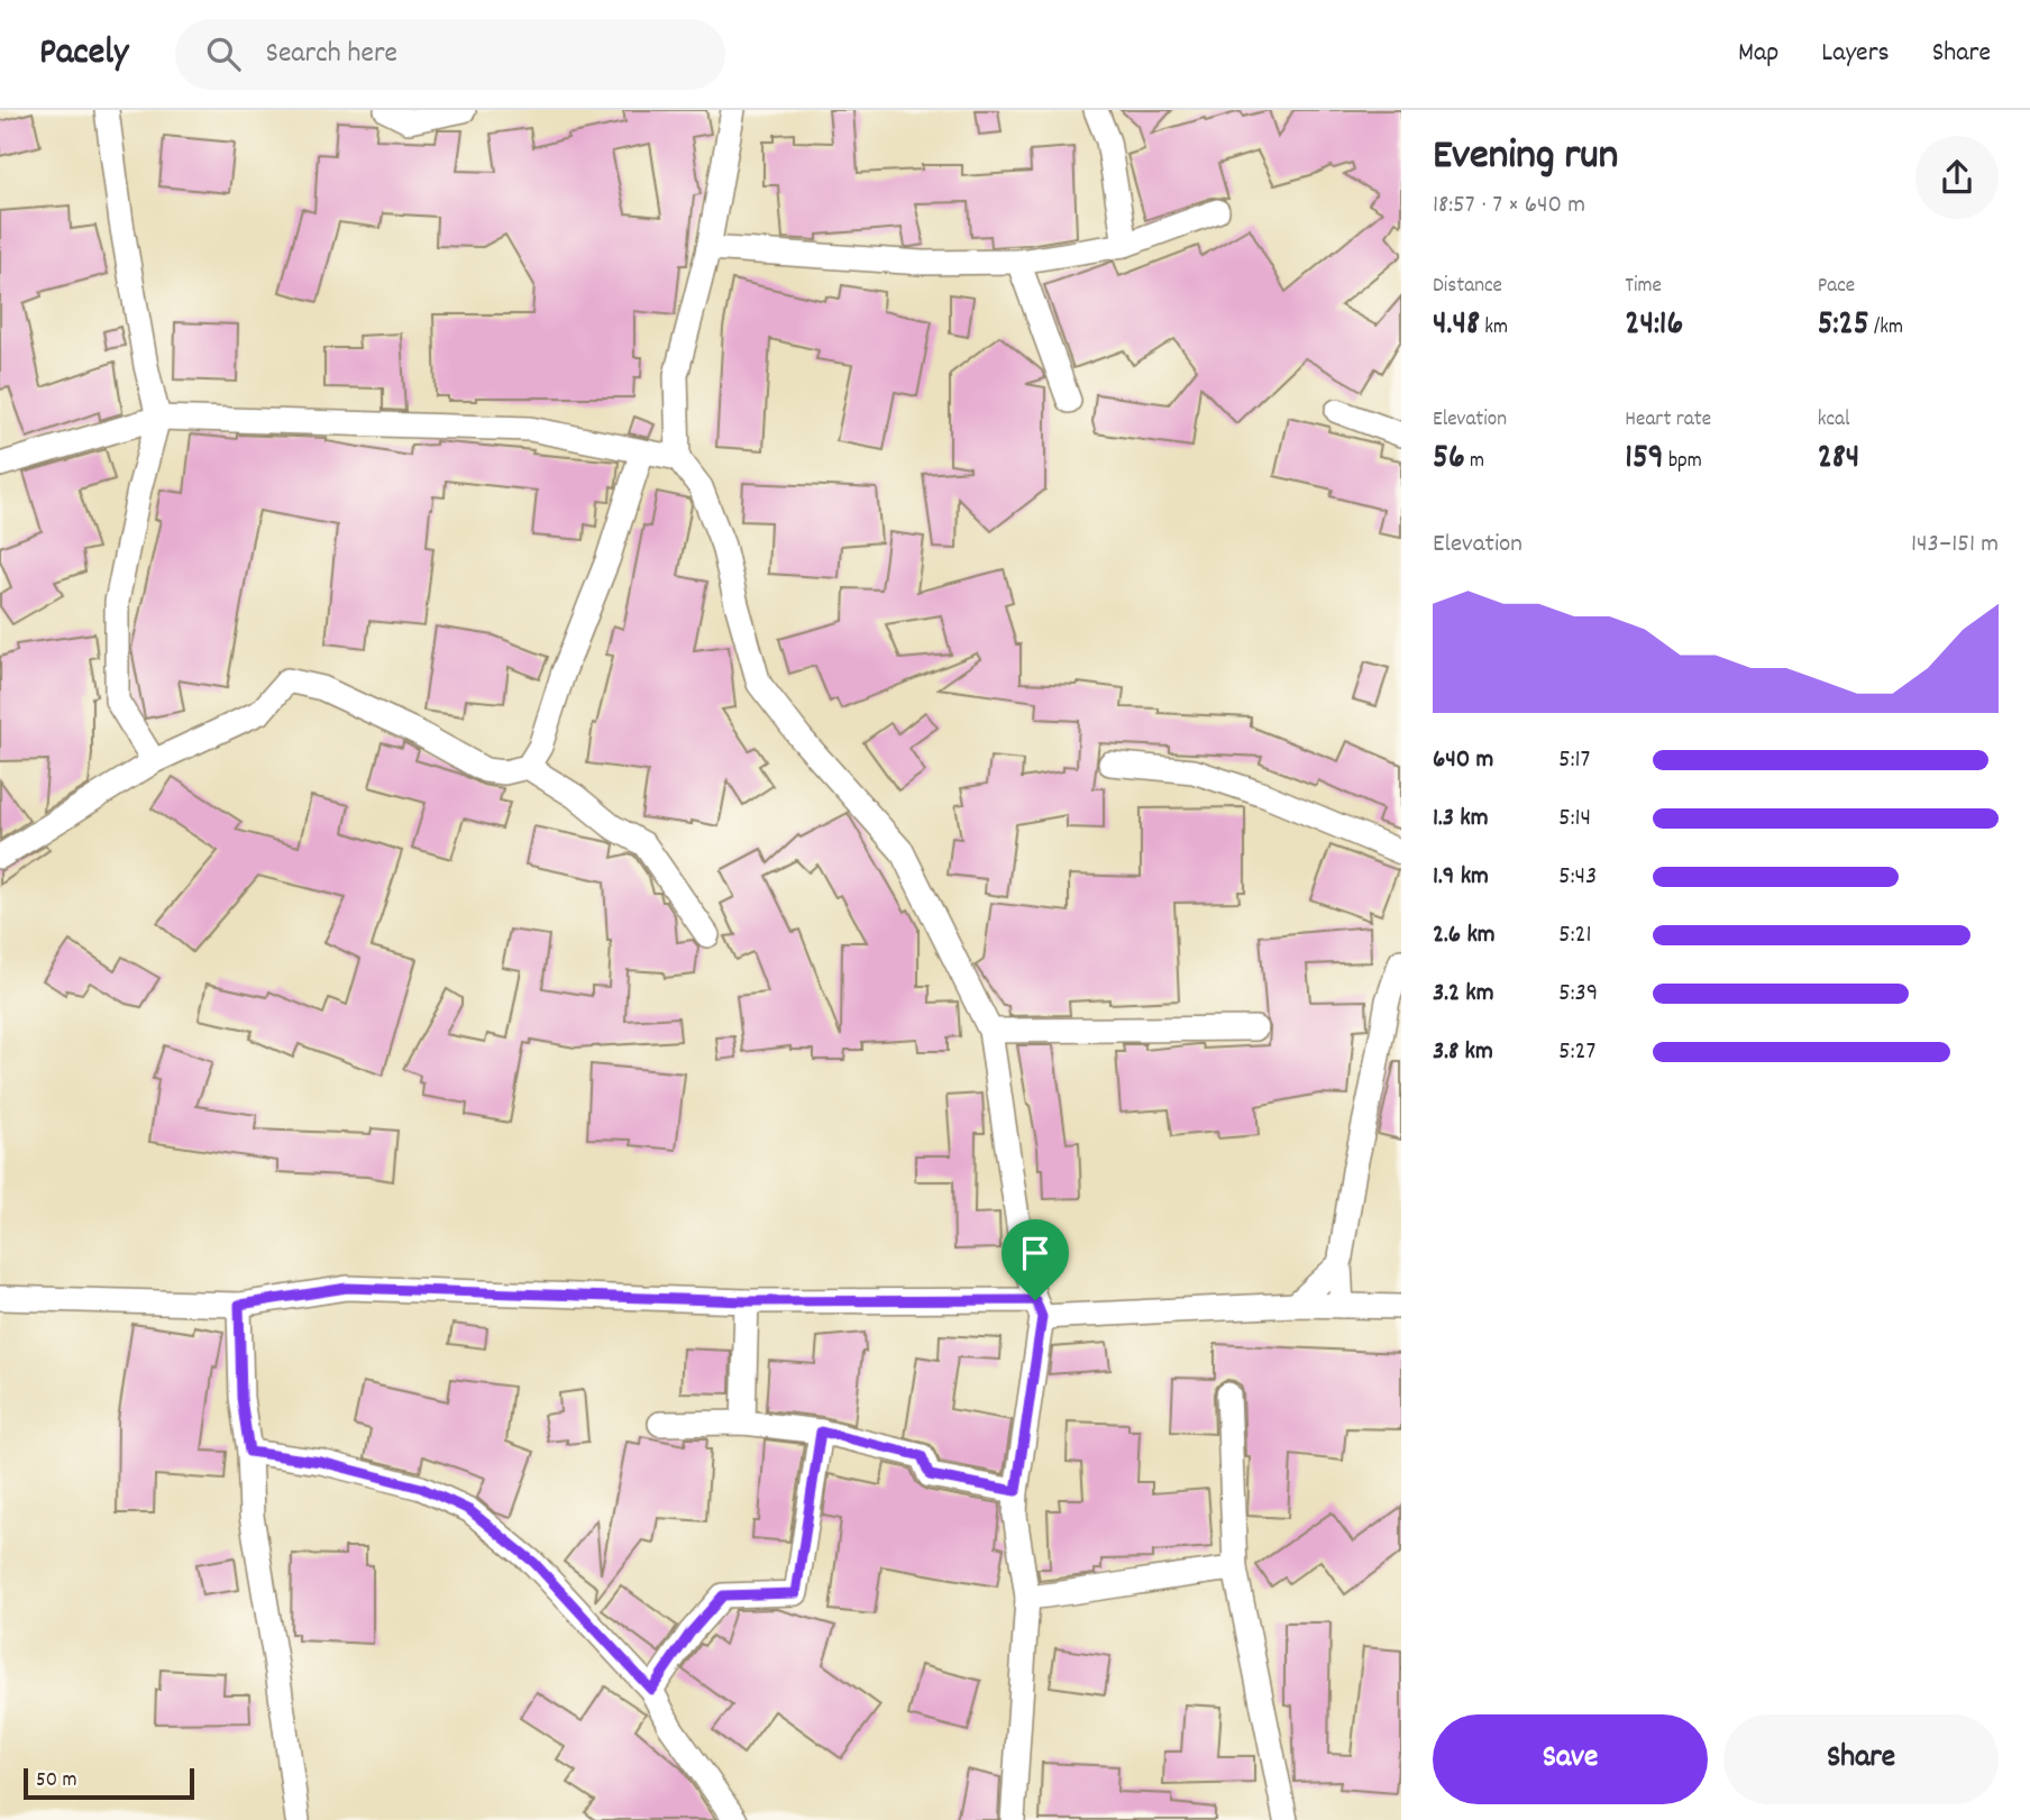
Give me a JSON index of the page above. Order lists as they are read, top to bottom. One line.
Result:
{"scale_bar":"50 m","page":{"header":"Pacely","search":"Search here","nav":["Map","Layers","Share"],"heading":["Evening run","18:57 · 7 × 640 m"],"stats":[["Distance","4.48 km"],["Time","24:16"],["Pace","5:25 /km"],["Elevation","56 m"],["Heart rate","159 bpm"],["kcal","284"]],"chart":["Elevation","143–151 m"],"list":[{"name":"640 m","note":"5:17"},{"name":"1.3 km","note":"5:14"},{"name":"1.9 km","note":"5:43"},{"name":"2.6 km","note":"5:21"},{"name":"3.2 km","note":"5:39"},{"name":"3.8 km","note":"5:27"}],"buttons":["Save","Share"],"scale":"50 m"}}
